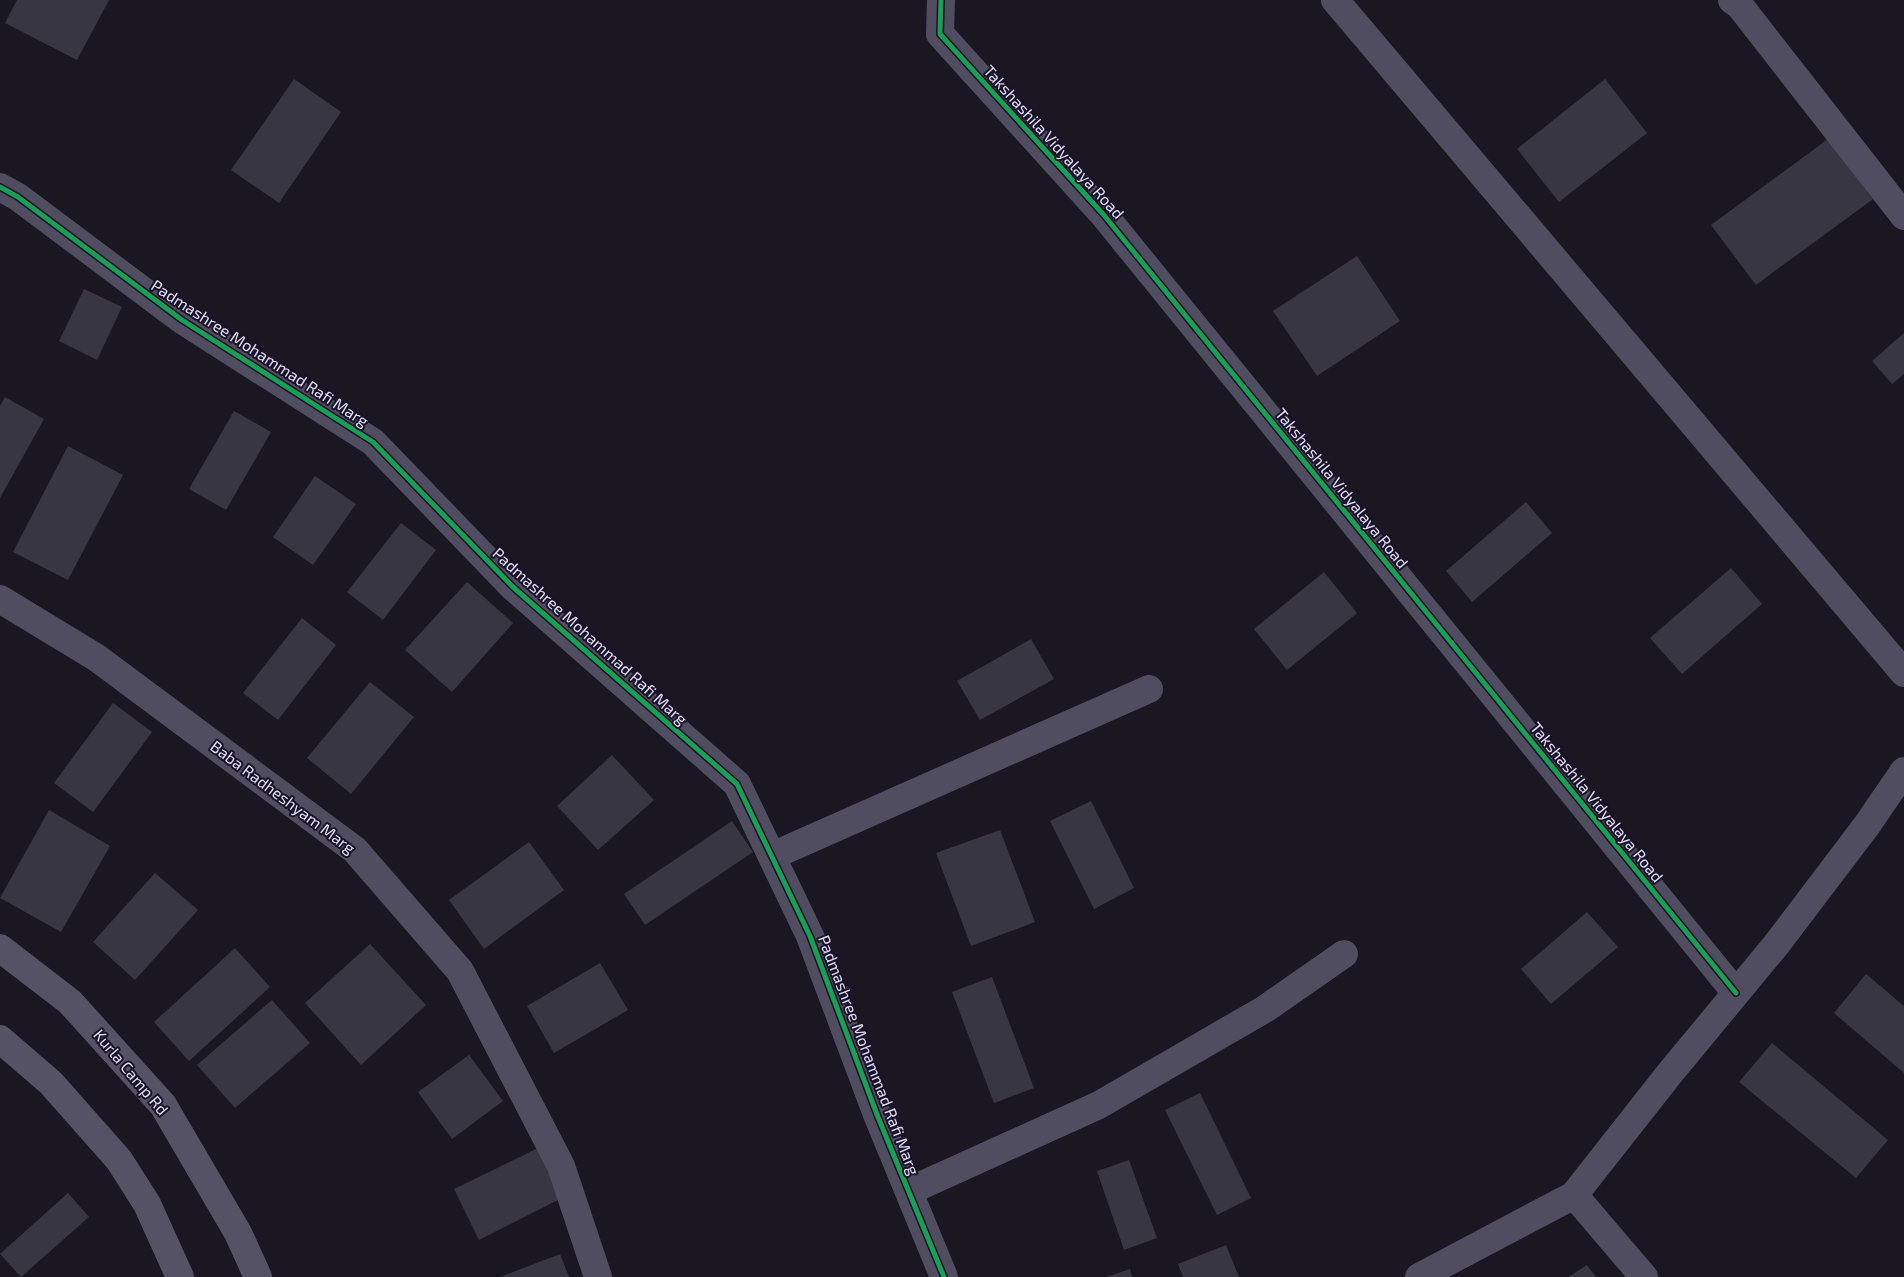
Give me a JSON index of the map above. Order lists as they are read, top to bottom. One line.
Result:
{"streets":{"main road":["Kurla Camp Rd"],"street":["Takshashila Vidyalaya Road","Padmashree Mohammad Rafi Marg","Baba Radheshyam Marg"]}}
